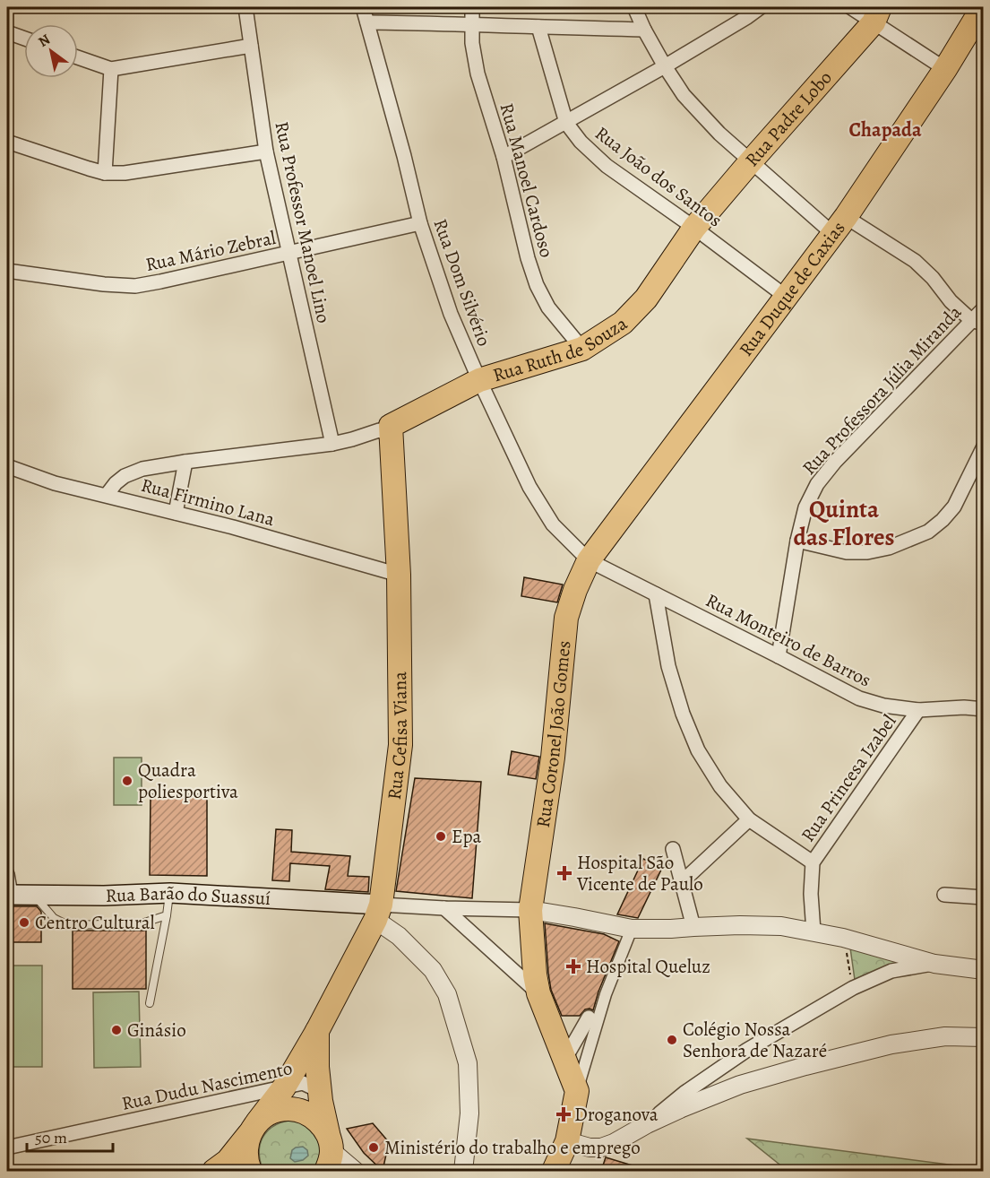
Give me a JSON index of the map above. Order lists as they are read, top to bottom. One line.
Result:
{"streets":{"highway":["Rua Padre Lobo","Rua Duque de Caxias","Rua Ruth de Souza","Rua Coronel João Gomes","Rua Cefisa Viana"],"main road":["Rua Barão do Suassuí"],"street":["Rua João dos Santos","Rua Manoel Cardoso","Rua Professor Manoel Lino","Rua Mário Zebral","Rua Dom Silvério","Rua Professora Júlia Miranda","Rua Firmino Lana","Rua Monteiro de Barros","Rua Princesa Izabel","Rua Dudu Nascimento"]},"crossings":[["Rua Padre Lobo","Rua João dos Santos"],["Rua Padre Lobo","Rua Ruth de Souza"],["Rua João dos Santos","Rua Duque de Caxias"],["Rua João dos Santos","Rua Ruth de Souza"],["Rua Manoel Cardoso","Rua Ruth de Souza"],["Rua Professor Manoel Lino","Rua Mário Zebral"],["Rua Professor Manoel Lino","Rua Ruth de Souza"],["Rua Mário Zebral","Rua Dom Silvério"],["Rua Dom Silvério","Rua Duque de Caxias"],["Rua Dom Silvério","Rua Ruth de Souza"],["Rua Dom Silvério","Rua Monteiro de Barros"],["Rua Dom Silvério","Rua Coronel João Gomes"],["Rua Duque de Caxias","Rua Monteiro de Barros"],["Rua Duque de Caxias","Rua Coronel João Gomes"],["Rua Ruth de Souza","Rua Firmino Lana"],["Rua Ruth de Souza","Rua Cefisa Viana"],["Rua Professora Júlia Miranda","Rua Monteiro de Barros"],["Rua Firmino Lana","Rua Cefisa Viana"],["Rua Monteiro de Barros","Rua Coronel João Gomes"],["Rua Monteiro de Barros","Rua Princesa Izabel"],["Rua Coronel João Gomes","Rua Barão do Suassuí"],["Rua Cefisa Viana","Rua Barão do Suassuí"],["Rua Cefisa Viana","Rua Dudu Nascimento"]],"districts":["Chapada","Quinta das Flores"],"places":{"other":["Quadra poliesportiva","Epa","Centro Cultural","Ginásio","Colégio Nossa Senhora de Nazaré","Ministério do trabalho e emprego"],"health":["Hospital São Vicente de Paulo","Hospital Queluz","Droganova"]},"scale_bar":"50 m","north":"top left"}
